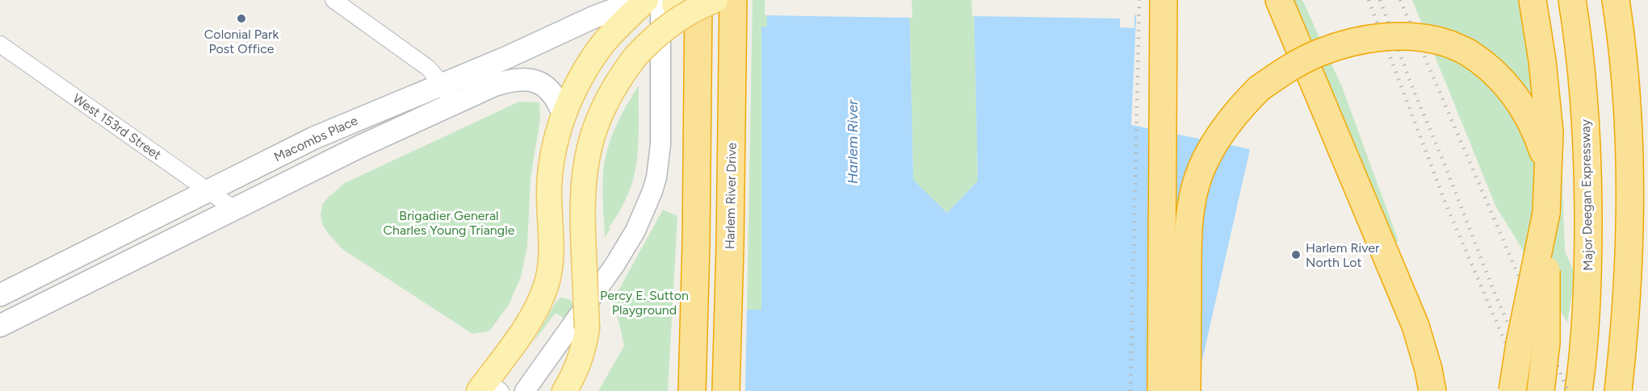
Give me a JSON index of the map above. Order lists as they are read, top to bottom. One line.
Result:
{"streets":{"highway":["Major Deegan Expressway","Harlem River Drive"],"main road":["Macombs Place"],"street":["West 153rd Street"]},"crossings":[["West 153rd Street","Macombs Place"]],"water":["Harlem River"],"parks":["Brigadier General Charles Young Triangle","Percy E. Sutton Playground"],"places":["Colonial Park Post Office","Harlem River North Lot"]}
